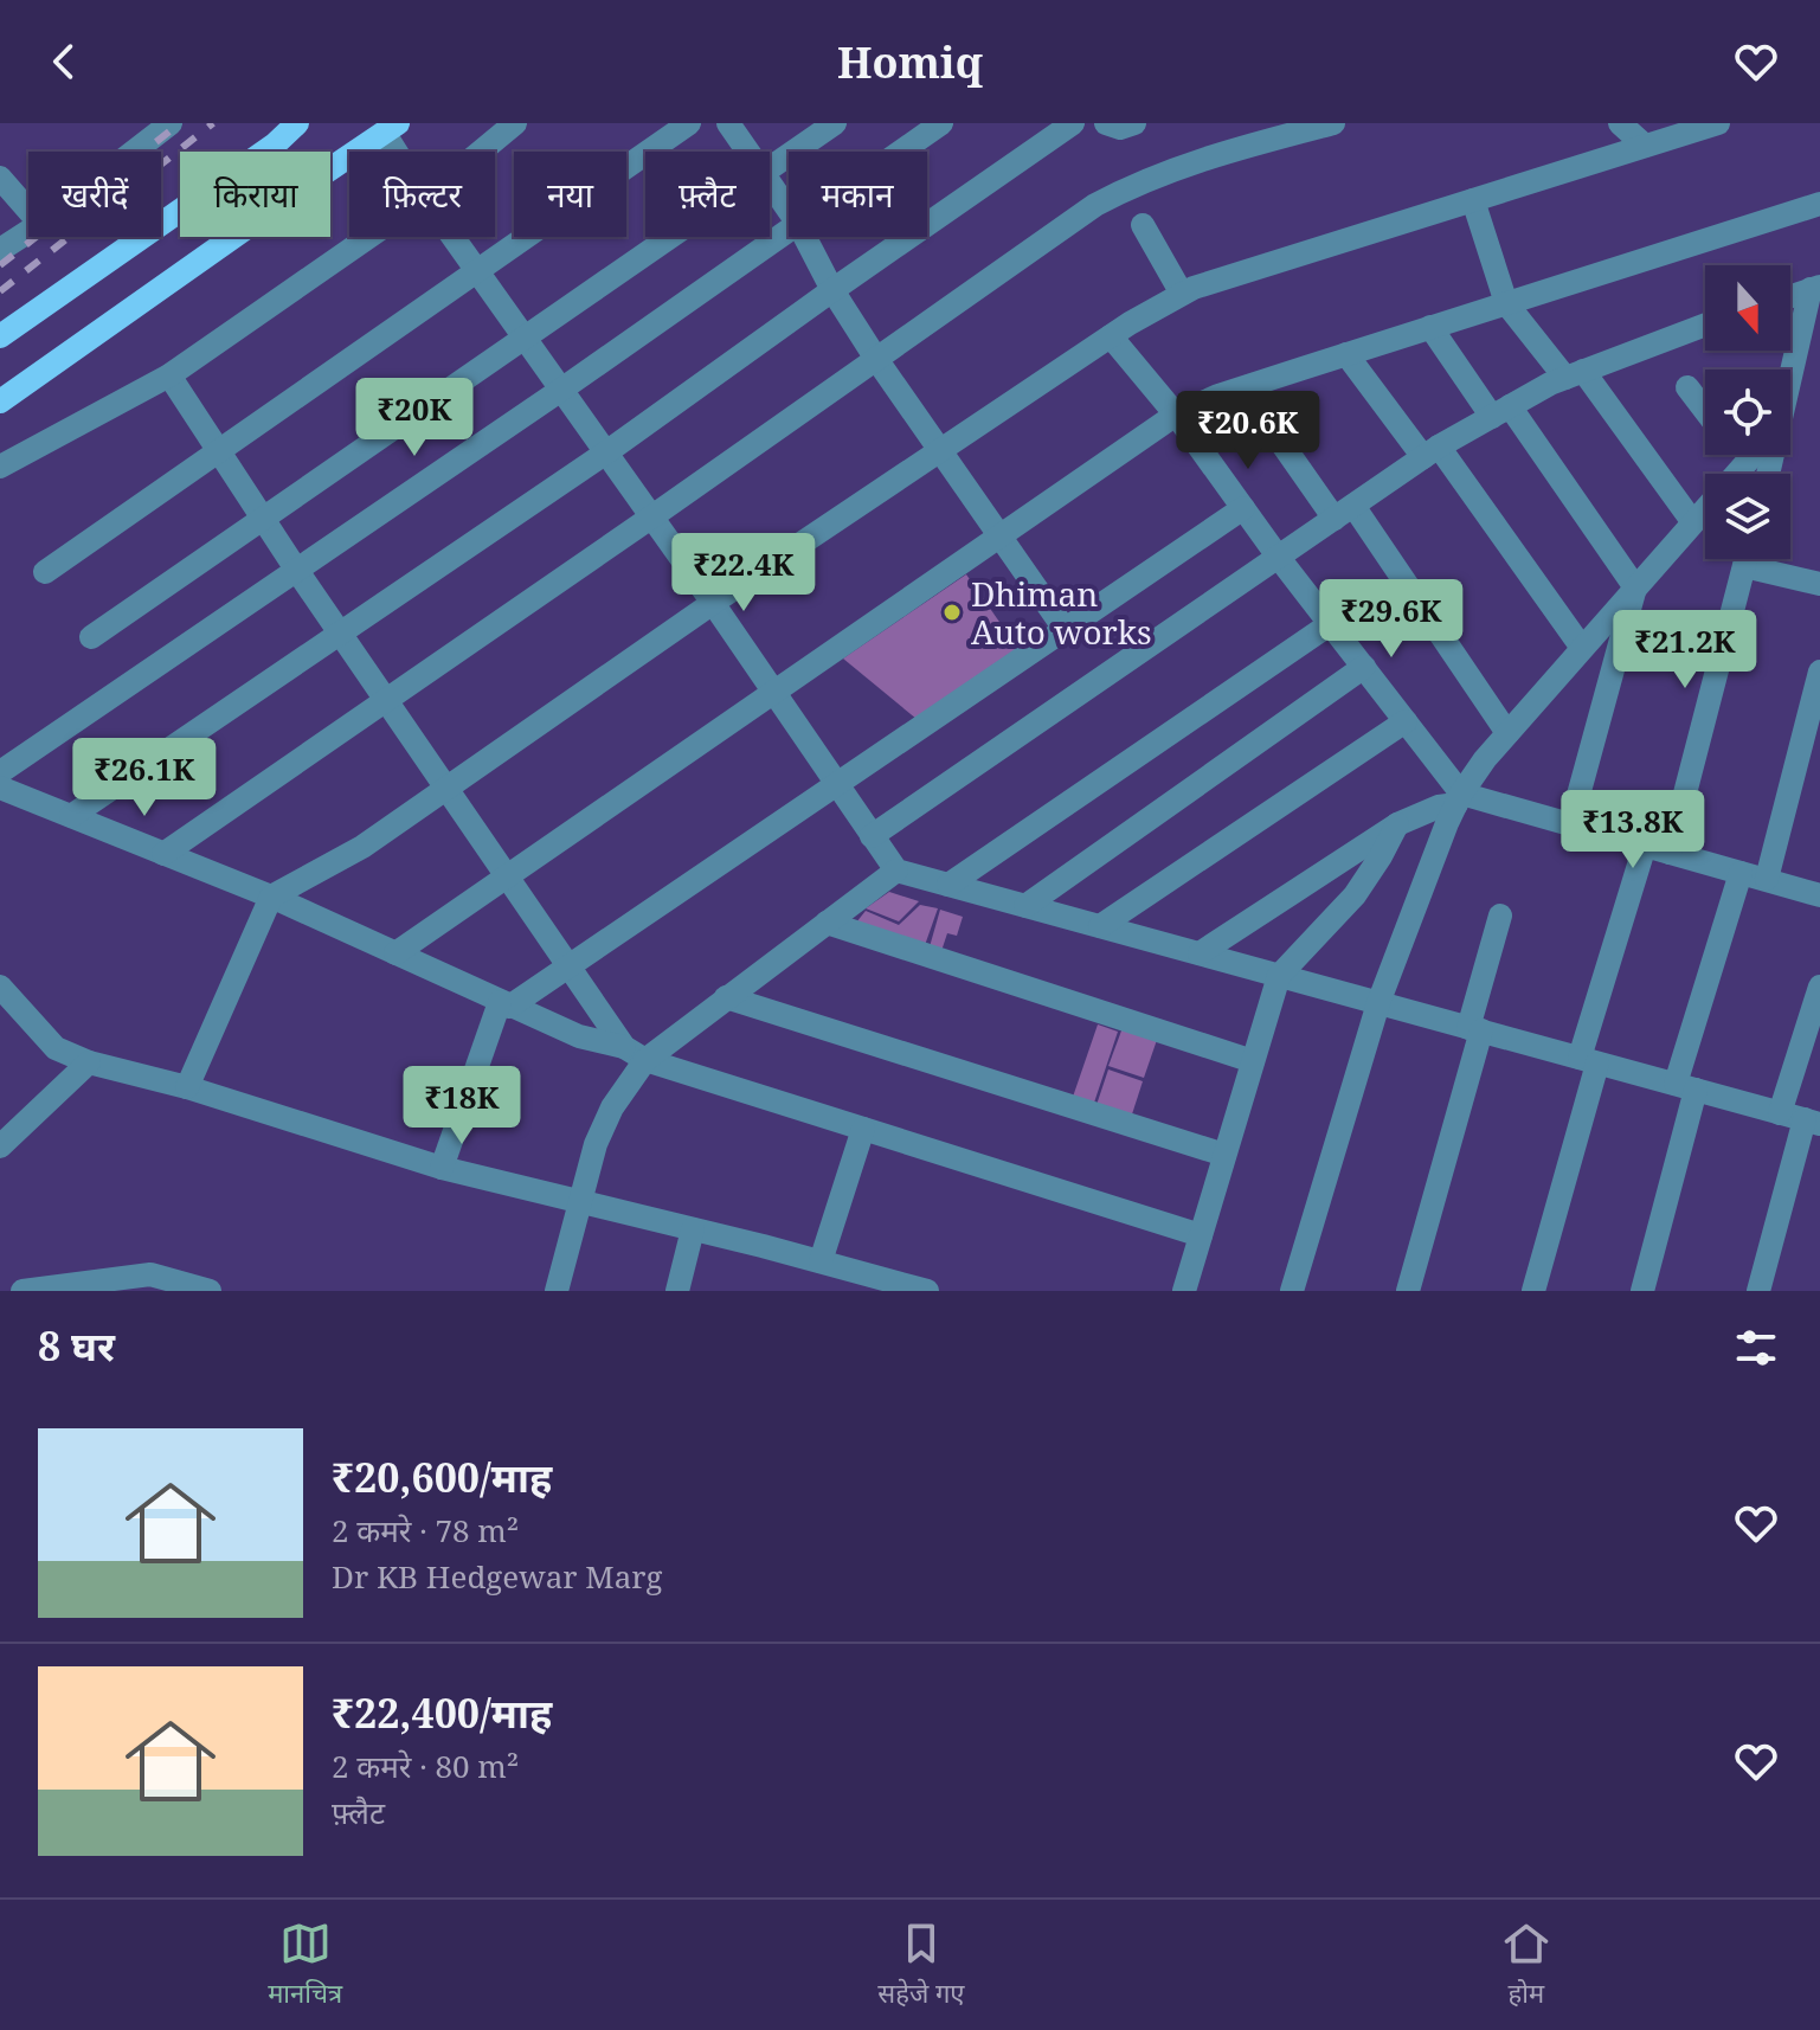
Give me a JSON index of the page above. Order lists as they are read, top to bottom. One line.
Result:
{"places":["Dhiman Auto works"],"north":"bottom","page":{"header":"Homiq","chip":["खरीदें","किराया","फ़िल्टर","नया","फ़्लैट","मकान"],"price":["₹20K","₹20.6K","₹22.4K","₹29.6K","₹21.2K","₹26.1K","₹13.8K","₹18K"],"heading":"8 घर","list":[{"name":"₹20,600/माह","note":"2 कमरे · 78 m² · Dr KB Hedgewar Marg"},{"name":"₹22,400/माह","note":"2 कमरे · 80 m² · फ़्लैट"}],"tabs":["मानचित्र","सहेजे गए","होम"]}}
